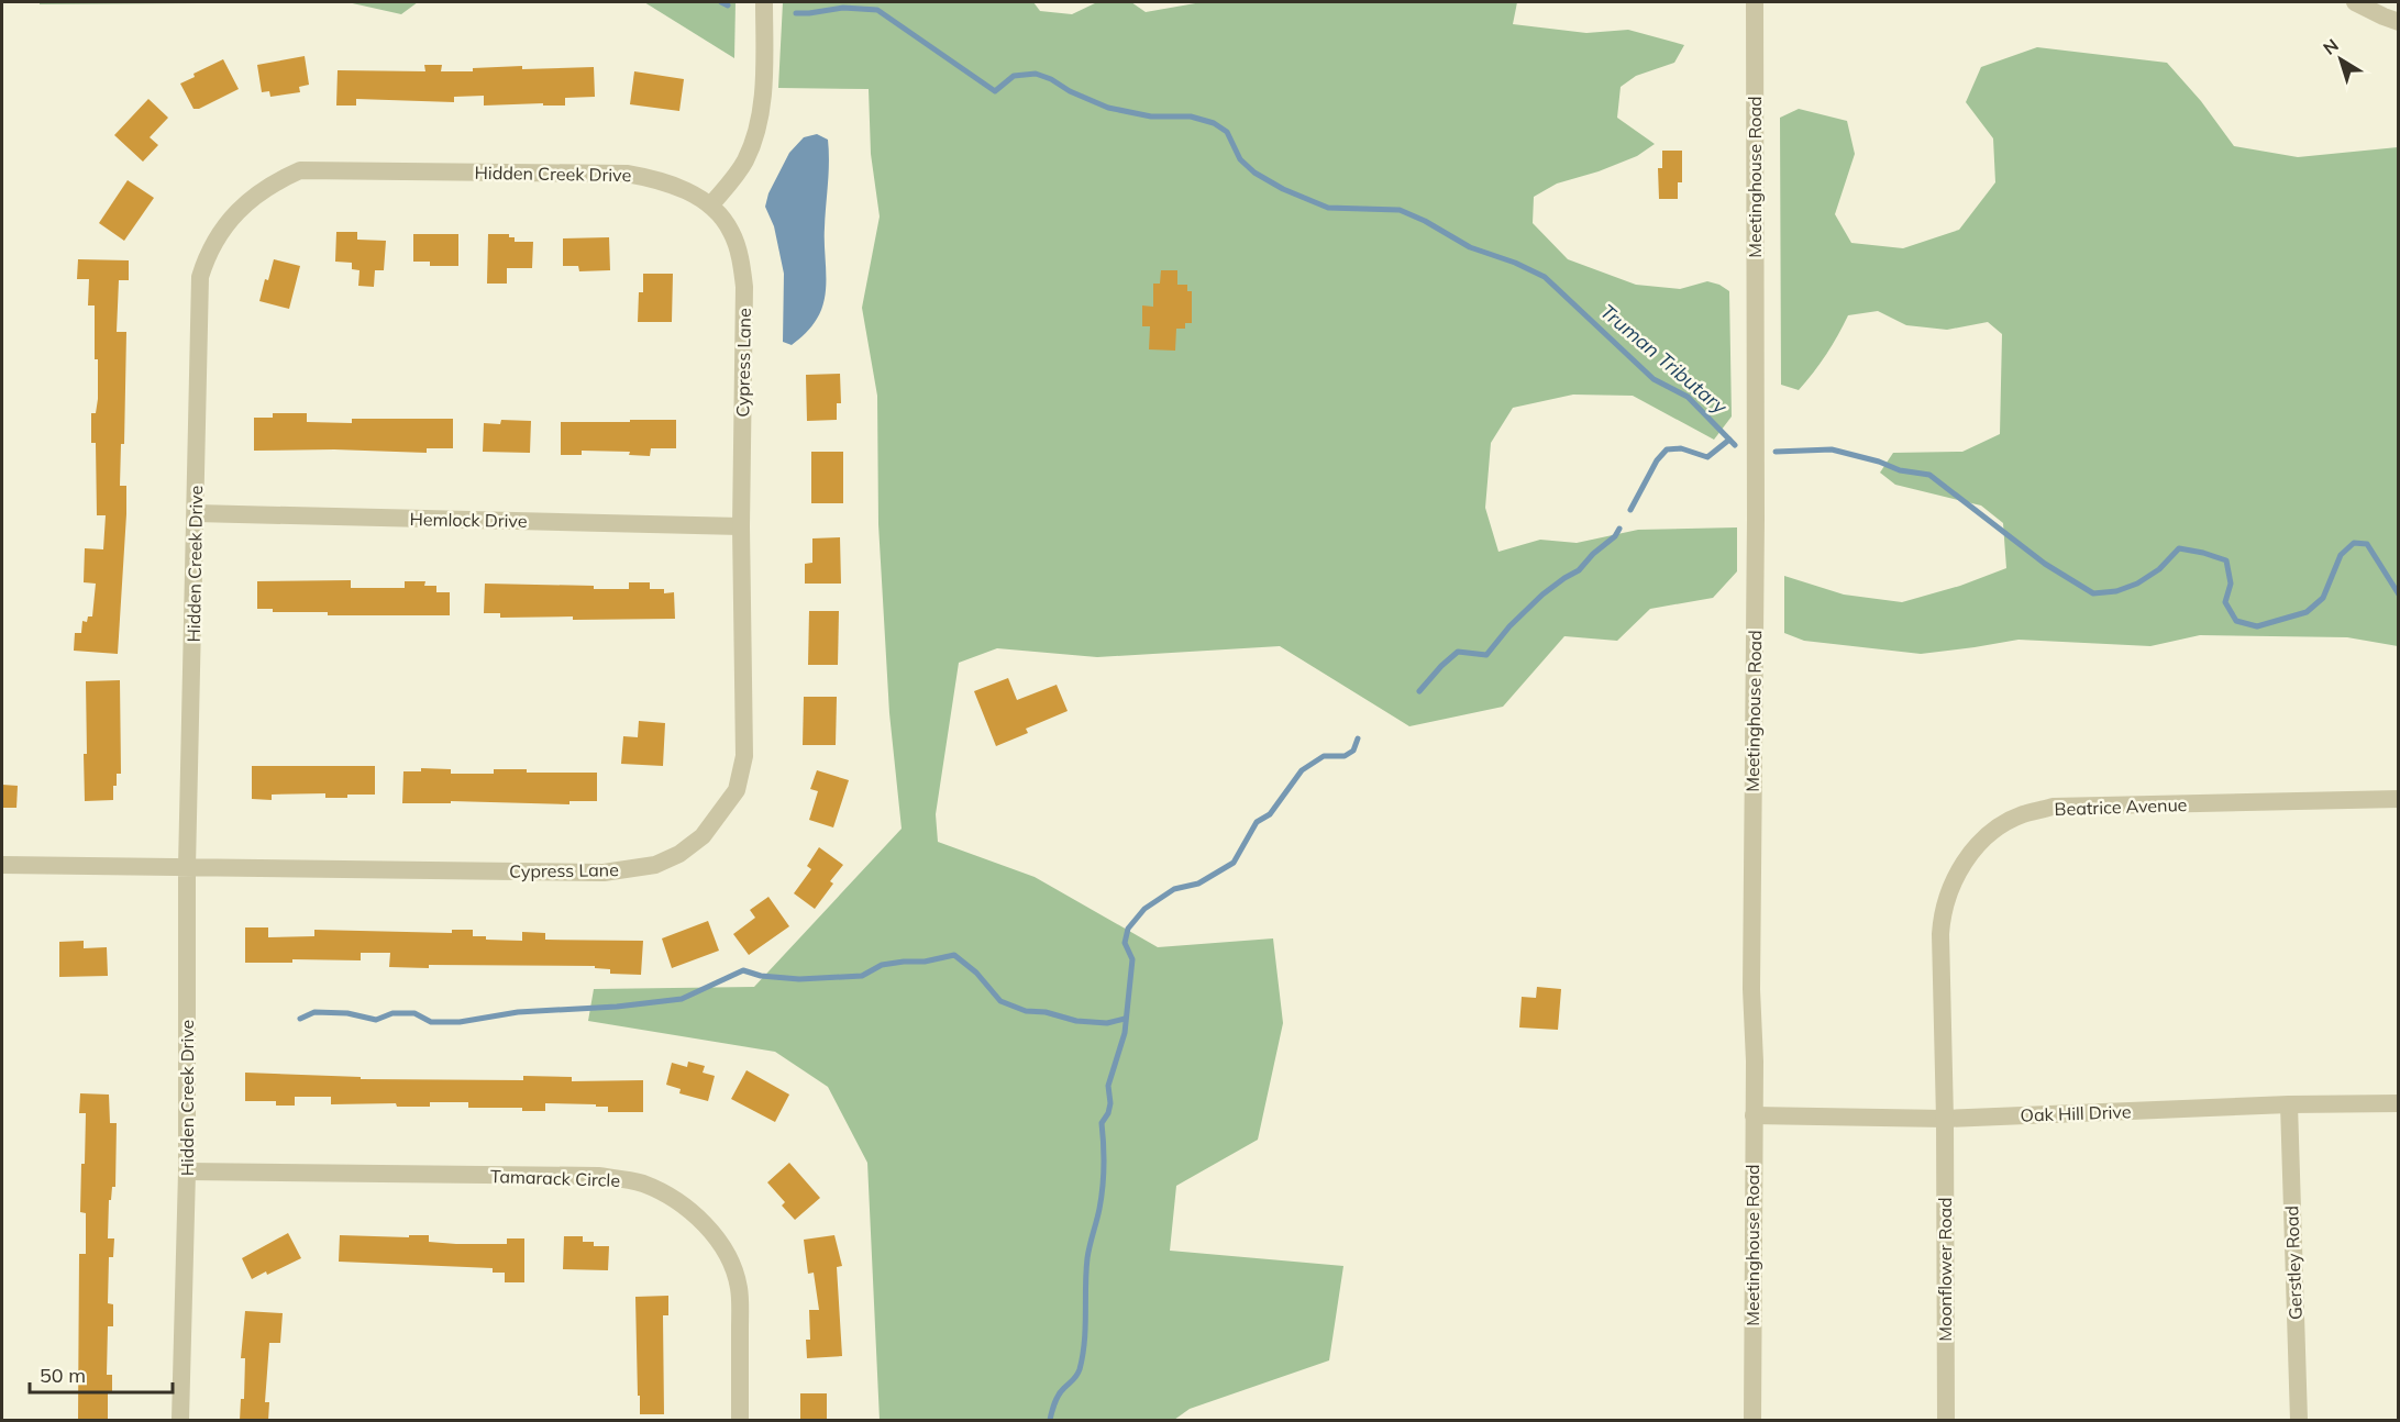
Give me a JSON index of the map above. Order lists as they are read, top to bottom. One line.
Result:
{"streets":{"street":["Hidden Creek Drive","Meetinghouse Road","Cypress Lane","Hemlock Drive","Beatrice Avenue","Oak Hill Drive","Tamarack Circle","Gerstley Road","Moonflower Road"]},"crossings":[["Hidden Creek Drive","Cypress Lane"],["Hidden Creek Drive","Hemlock Drive"],["Hidden Creek Drive","Tamarack Circle"],["Meetinghouse Road","Oak Hill Drive"],["Cypress Lane","Hemlock Drive"],["Beatrice Avenue","Oak Hill Drive"],["Beatrice Avenue","Moonflower Road"],["Oak Hill Drive","Gerstley Road"],["Oak Hill Drive","Moonflower Road"]],"water":["Truman Tributary"],"scale_bar":"50 m","north":"top left"}
